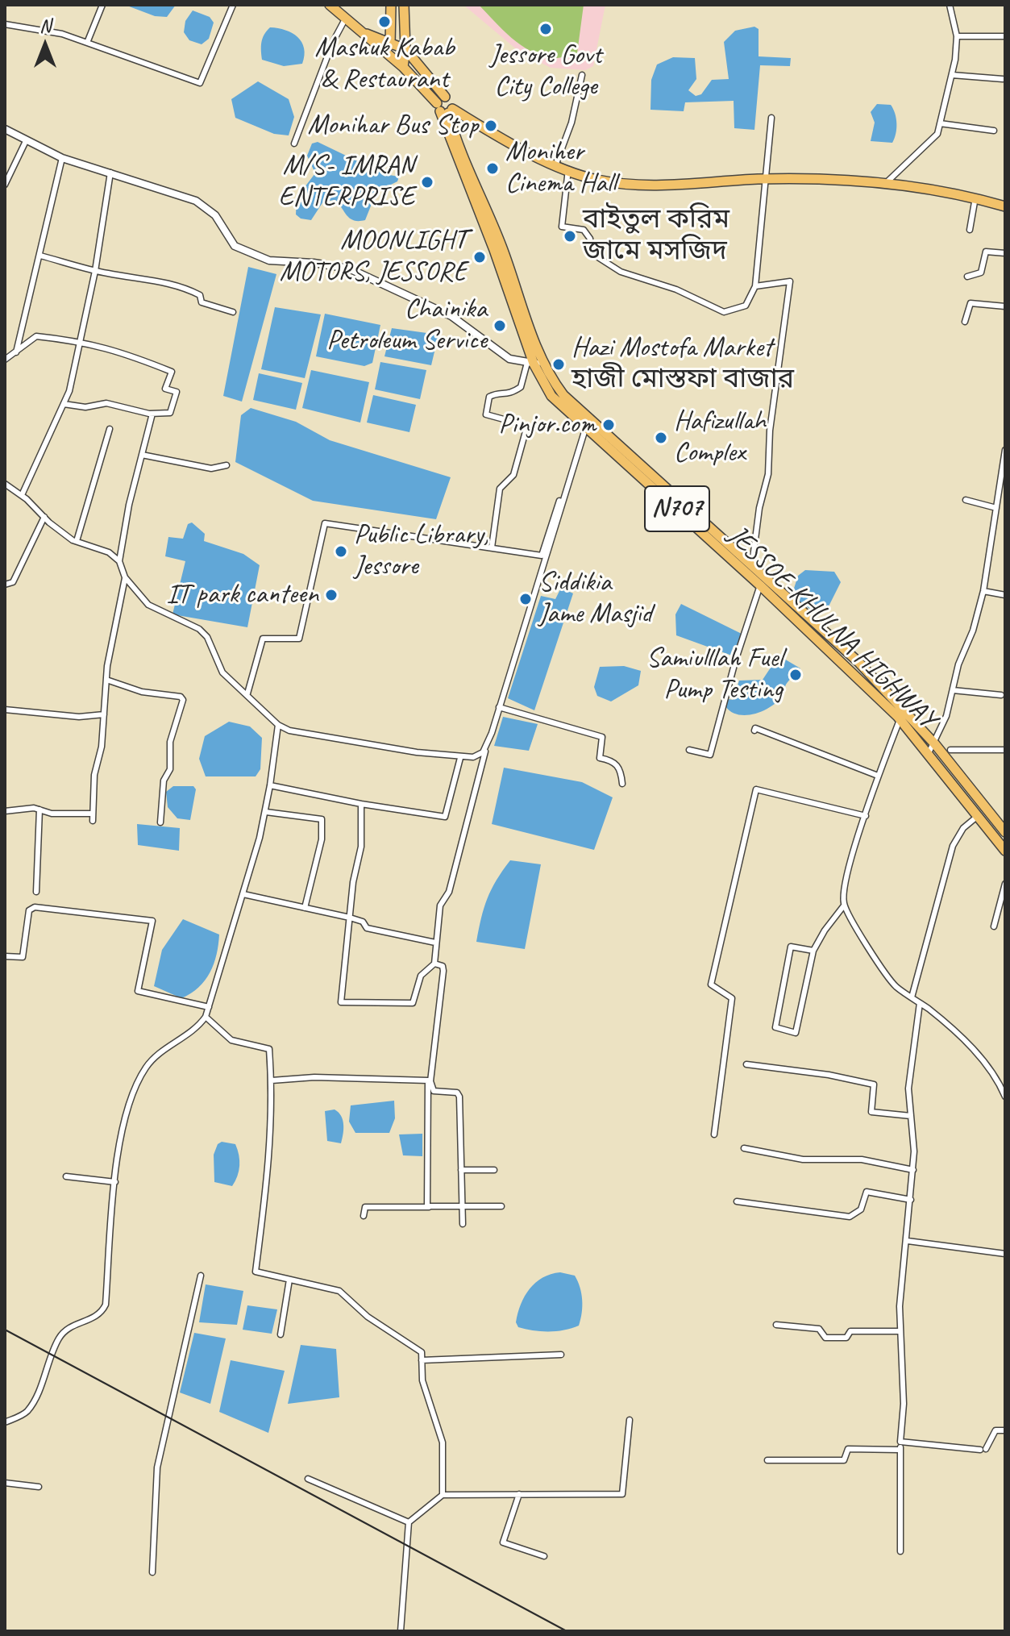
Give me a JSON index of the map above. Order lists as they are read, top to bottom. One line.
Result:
{"streets":{"highway":["N707","JESSOE-KHULNA HIGHWAY"]},"crossings":[["N707","JESSOE-KHULNA HIGHWAY"]],"places":["Mashuk Kabab & Restaurant","Jessore Govt City College","Monihar Bus Stop","Moniher Cinema Hall","M/S- IMRAN ENTERPRISE","বাইতুল করিম জামে মসজিদ","MOONLIGHT MOTORS, JESSORE","Chainika Petroleum Service","Hazi Mostofa Market হাজী মোস্তফা বাজার","Pinjor.com","Hafizullah Complex","Public Library, Jessore","IT park canteen","Siddikia Jame Masjid","Samiulllah Fuel Pump Testing"],"north":"top"}
